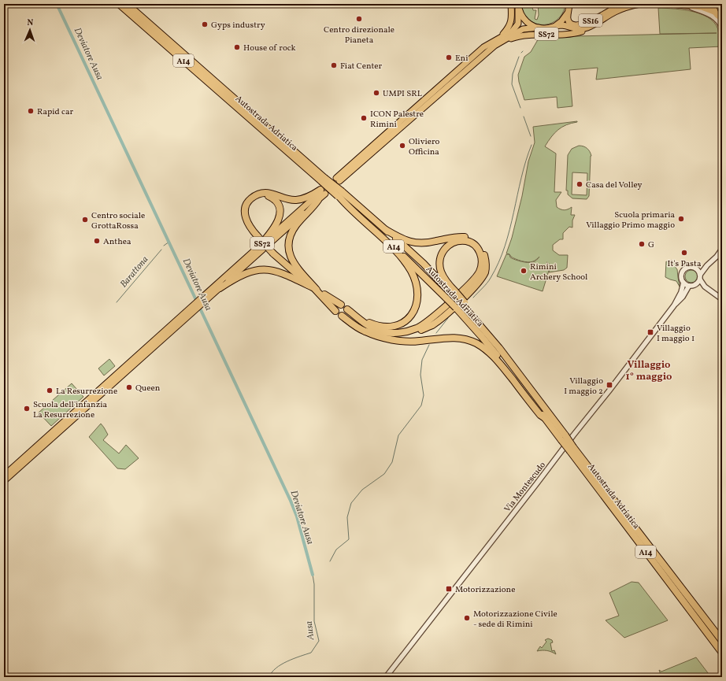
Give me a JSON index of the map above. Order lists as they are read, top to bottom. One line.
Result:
{"streets":{"highway":["A14","Autostrada Adriatica"],"main road":["SS16","SS72"],"street":["Via Montescudo"]},"crossings":[["SS16","SS72"]],"districts":["Villaggio 1° maggio"],"water":["Deviatore Ausa","Barattona","Ausa"],"places":{"other":["Centro direzionale Pianeta","Gyps industry","House of rock","Eni","Fiat Center","UMPI SRL","Rapid car","ICON Palestre Rimini","Oliviero Officina","Casa del Volley","Scuola primaria Villaggio Primo maggio","Centro sociale GrottaRossa","Anthea","G","It's Pasta","Rimini Archery School","Queen","La Resurrezione","Scuola dell'infanzia La Resurrezione","Motorizzazione Civile - sede di Rimini"],"transit":["Villaggio I maggio 1","Villaggio I maggio 2","Motorizzazione"]},"north":"top"}
